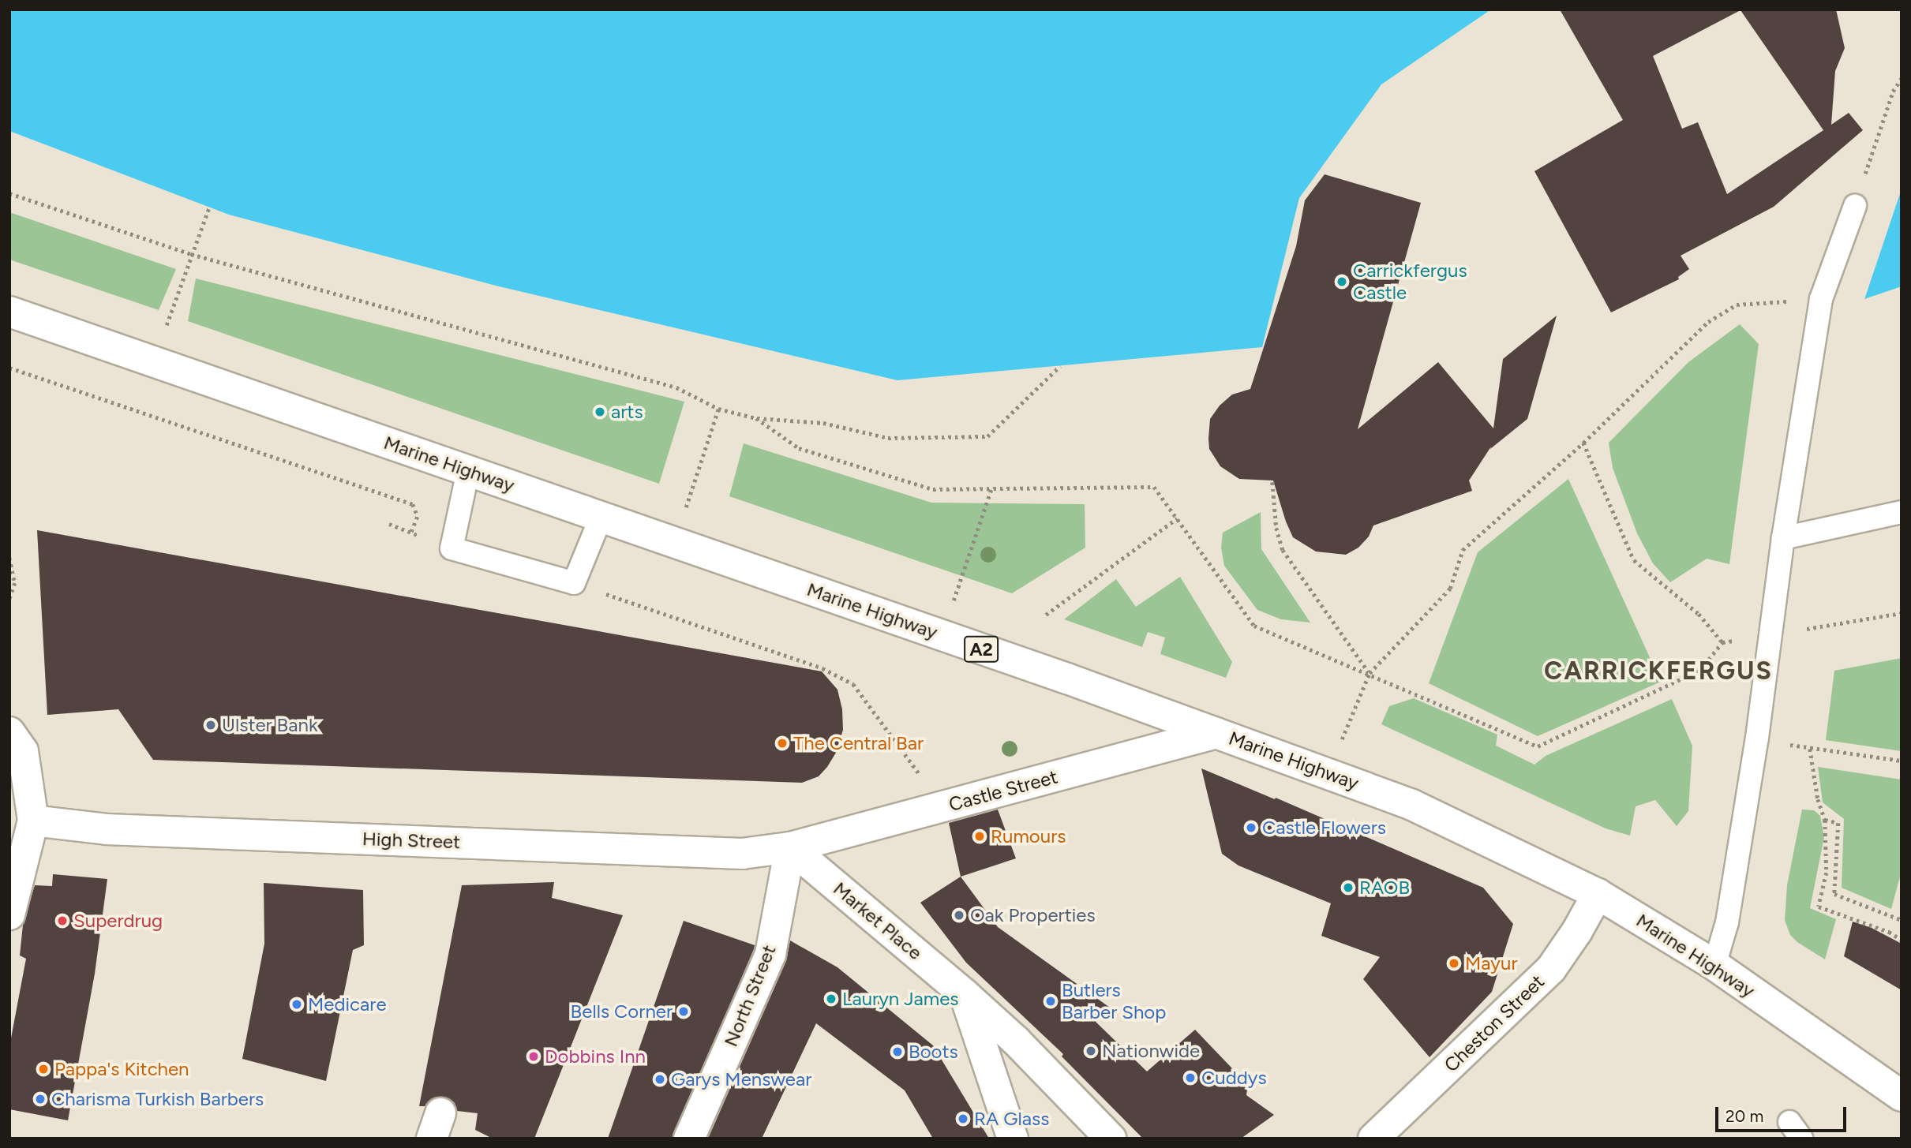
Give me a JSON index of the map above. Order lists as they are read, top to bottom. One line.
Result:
{"streets":{"street":["Marine Highway","A2","Castle Street","High Street","Market Place","North Street","Cheston Street"]},"crossings":[["Marine Highway","Castle Street"],["Marine Highway","Cheston Street"],["Castle Street","High Street"],["Castle Street","Market Place"],["Castle Street","North Street"],["High Street","Market Place"],["High Street","North Street"],["Market Place","North Street"]],"districts":["CARRICKFERGUS"],"places":["Carrickfergus Castle","arts","Ulster Bank","The Central Bar","Castle Flowers","Rumours","RAOB","Oak Properties","Superdrug","Mayur","Lauryn James","Butlers Barber Shop","Medicare","Bells Corner","Nationwide","Boots","Dobbins Inn","Pappa's Kitchen","Cuddys","Garys Menswear","Charisma Turkish Barbers","RA Glass"],"scale_bar":"20 m"}
